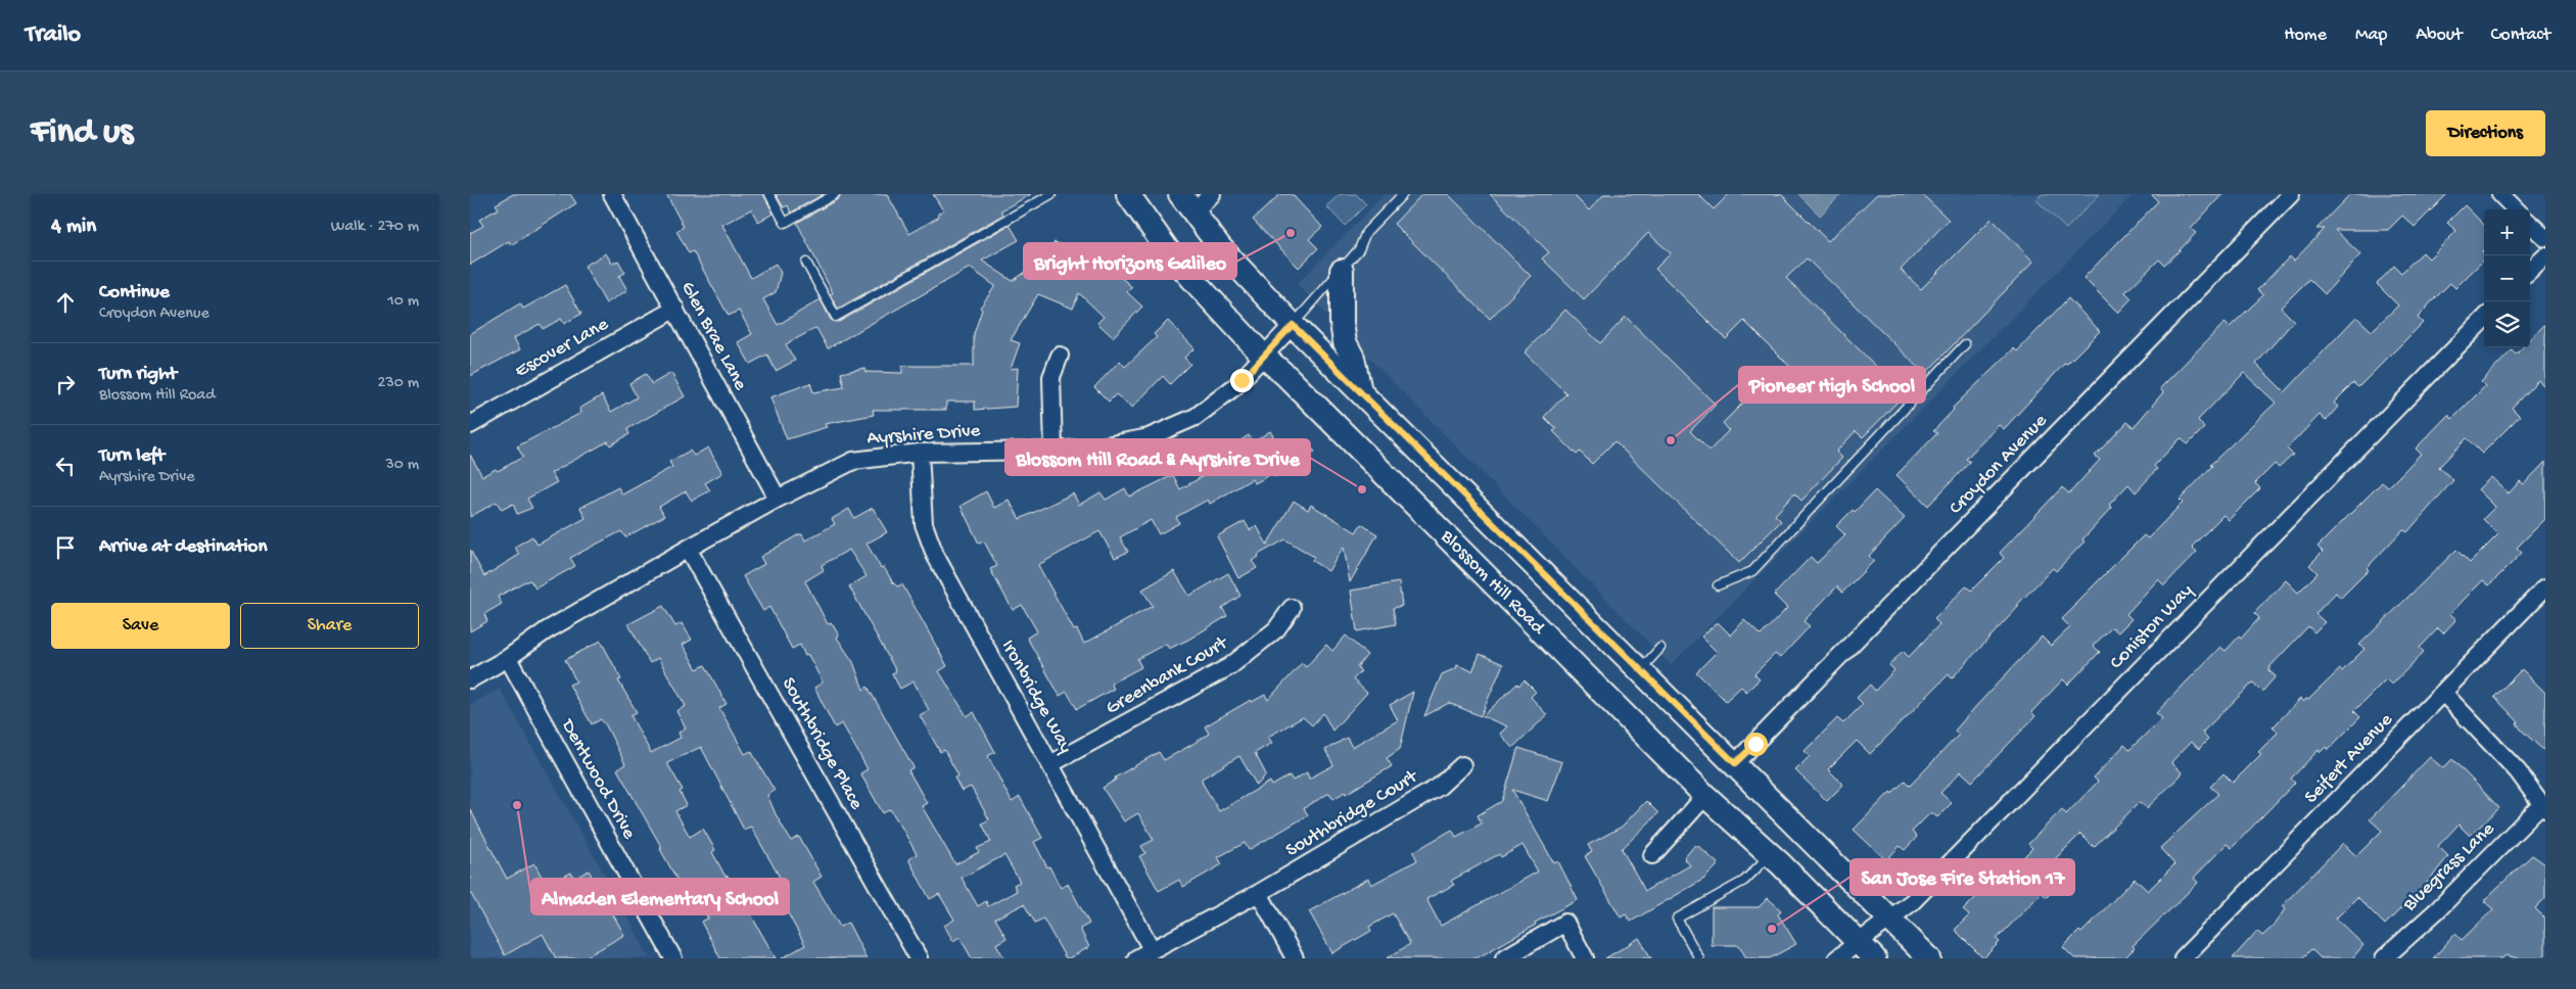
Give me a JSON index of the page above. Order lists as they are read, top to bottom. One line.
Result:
{"streets":{"main road":["Blossom Hill Road"],"street":["Glen Brae Lane","Escover Lane","Ayrshire Drive","Croydon Avenue","Coniston Way","Greenbank Court","Ironbridge Way","Southbridge Place","Seifert Avenue","Dentwood Drive","Southbridge Court","Bluegrass Lane"]},"crossings":[["Glen Brae Lane","Escover Lane"],["Glen Brae Lane","Ayrshire Drive"],["Ayrshire Drive","Blossom Hill Road"],["Ayrshire Drive","Ironbridge Way"],["Ayrshire Drive","Southbridge Place"],["Ayrshire Drive","Dentwood Drive"],["Blossom Hill Road","Coniston Way"],["Greenbank Court","Ironbridge Way"]],"places":["Bright Horizons Galileo","Pioneer High School","Blossom Hill Road & Ayrshire Drive","Almaden Elementary School","San Jose Fire Station 17"],"page":{"header":"Trailo","nav":["Home","Map","About","Contact"],"buttons":["Directions",["Save","Share"]],"title":"Find us","heading":["4 min","Walk · 270 m"],"map_buttons":["+","−"],"list":[["Continue","Croydon Avenue","10 m"],["Turn right","Blossom Hill Road","230 m"],["Turn left","Ayrshire Drive","30 m"],"Arrive at destination"]}}
